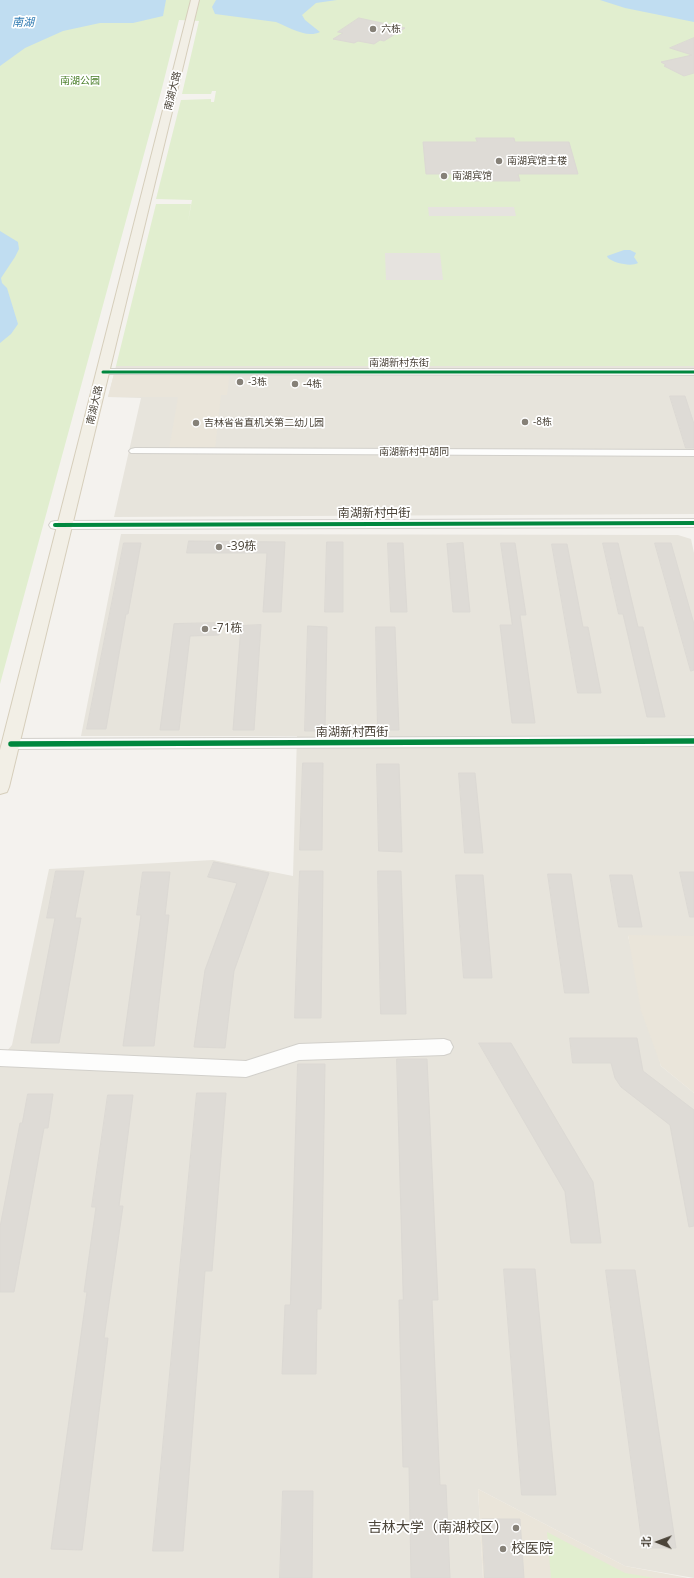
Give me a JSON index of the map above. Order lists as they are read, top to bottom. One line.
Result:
{"streets":{"main road":["南湖大路"],"street":["南湖新村东街","南湖新村中胡同","南湖新村中街","南湖新村西街"]},"crossings":[["南湖大路","南湖新村东街"],["南湖大路","南湖新村中街"],["南湖大路","南湖新村西街"]],"water":["南湖"],"parks":["南湖公园"],"places":["六栋","南湖宾馆主楼","南湖宾馆","-3栋","-4栋","-8栋","吉林省省直机关第二幼儿园","-39栋","-71栋","吉林大学（南湖校区）","校医院"],"north":"left"}
